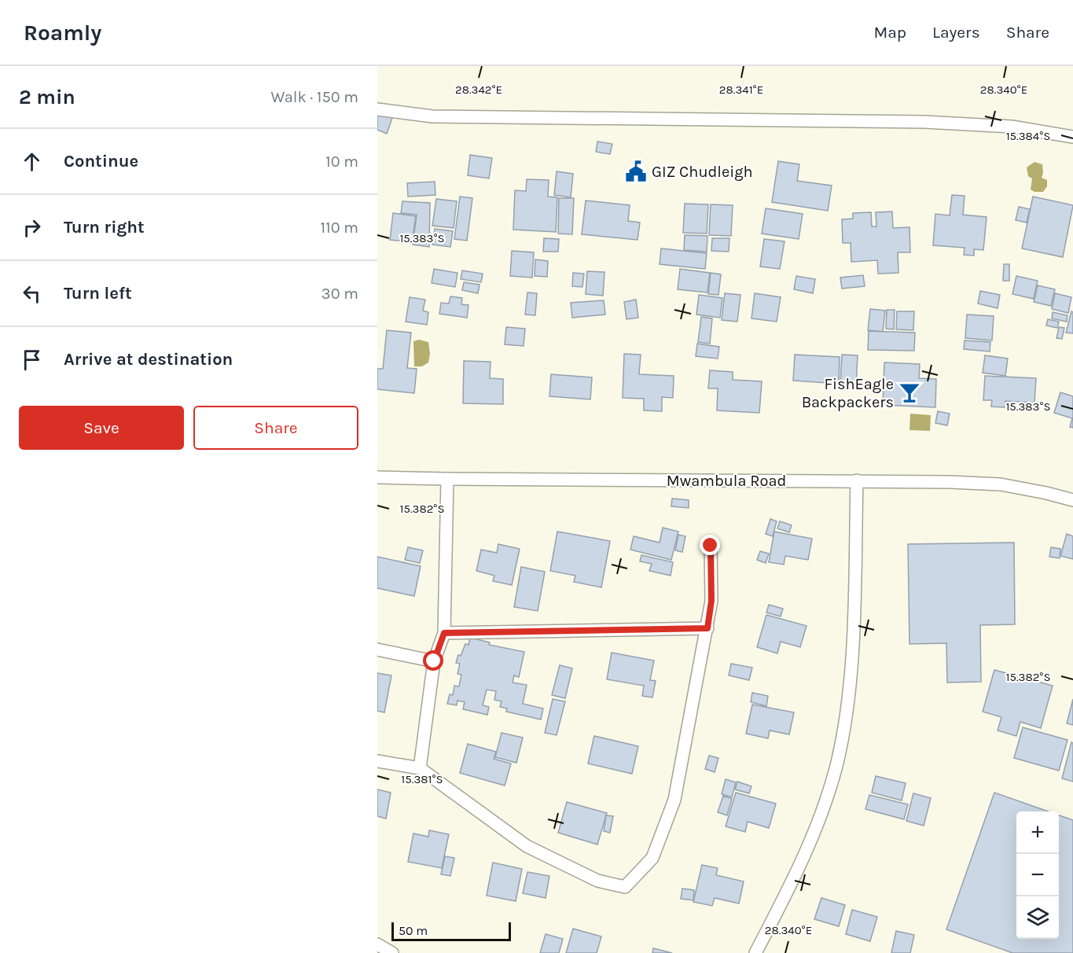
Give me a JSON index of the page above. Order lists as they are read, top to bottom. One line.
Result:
{"streets":{"street":["Mwambula Road"]},"places":{"public building":["GIZ Chudleigh"],"bar":["FishEagle Backpackers"]},"scale_bar":"50 m","page":{"header":"Roamly","nav":["Map","Layers","Share"],"heading":["2 min","Walk · 150 m"],"list":[["Continue","10 m"],["Turn right","110 m"],["Turn left","30 m"],"Arrive at destination"],"buttons":["Save","Share"],"map_buttons":["+","−"],"scale":"50 m"},"coordinates":["28.342°E","28.341°E","28.340°E","15.384°S","15.383°S","15.382°S","15.381°S"]}
